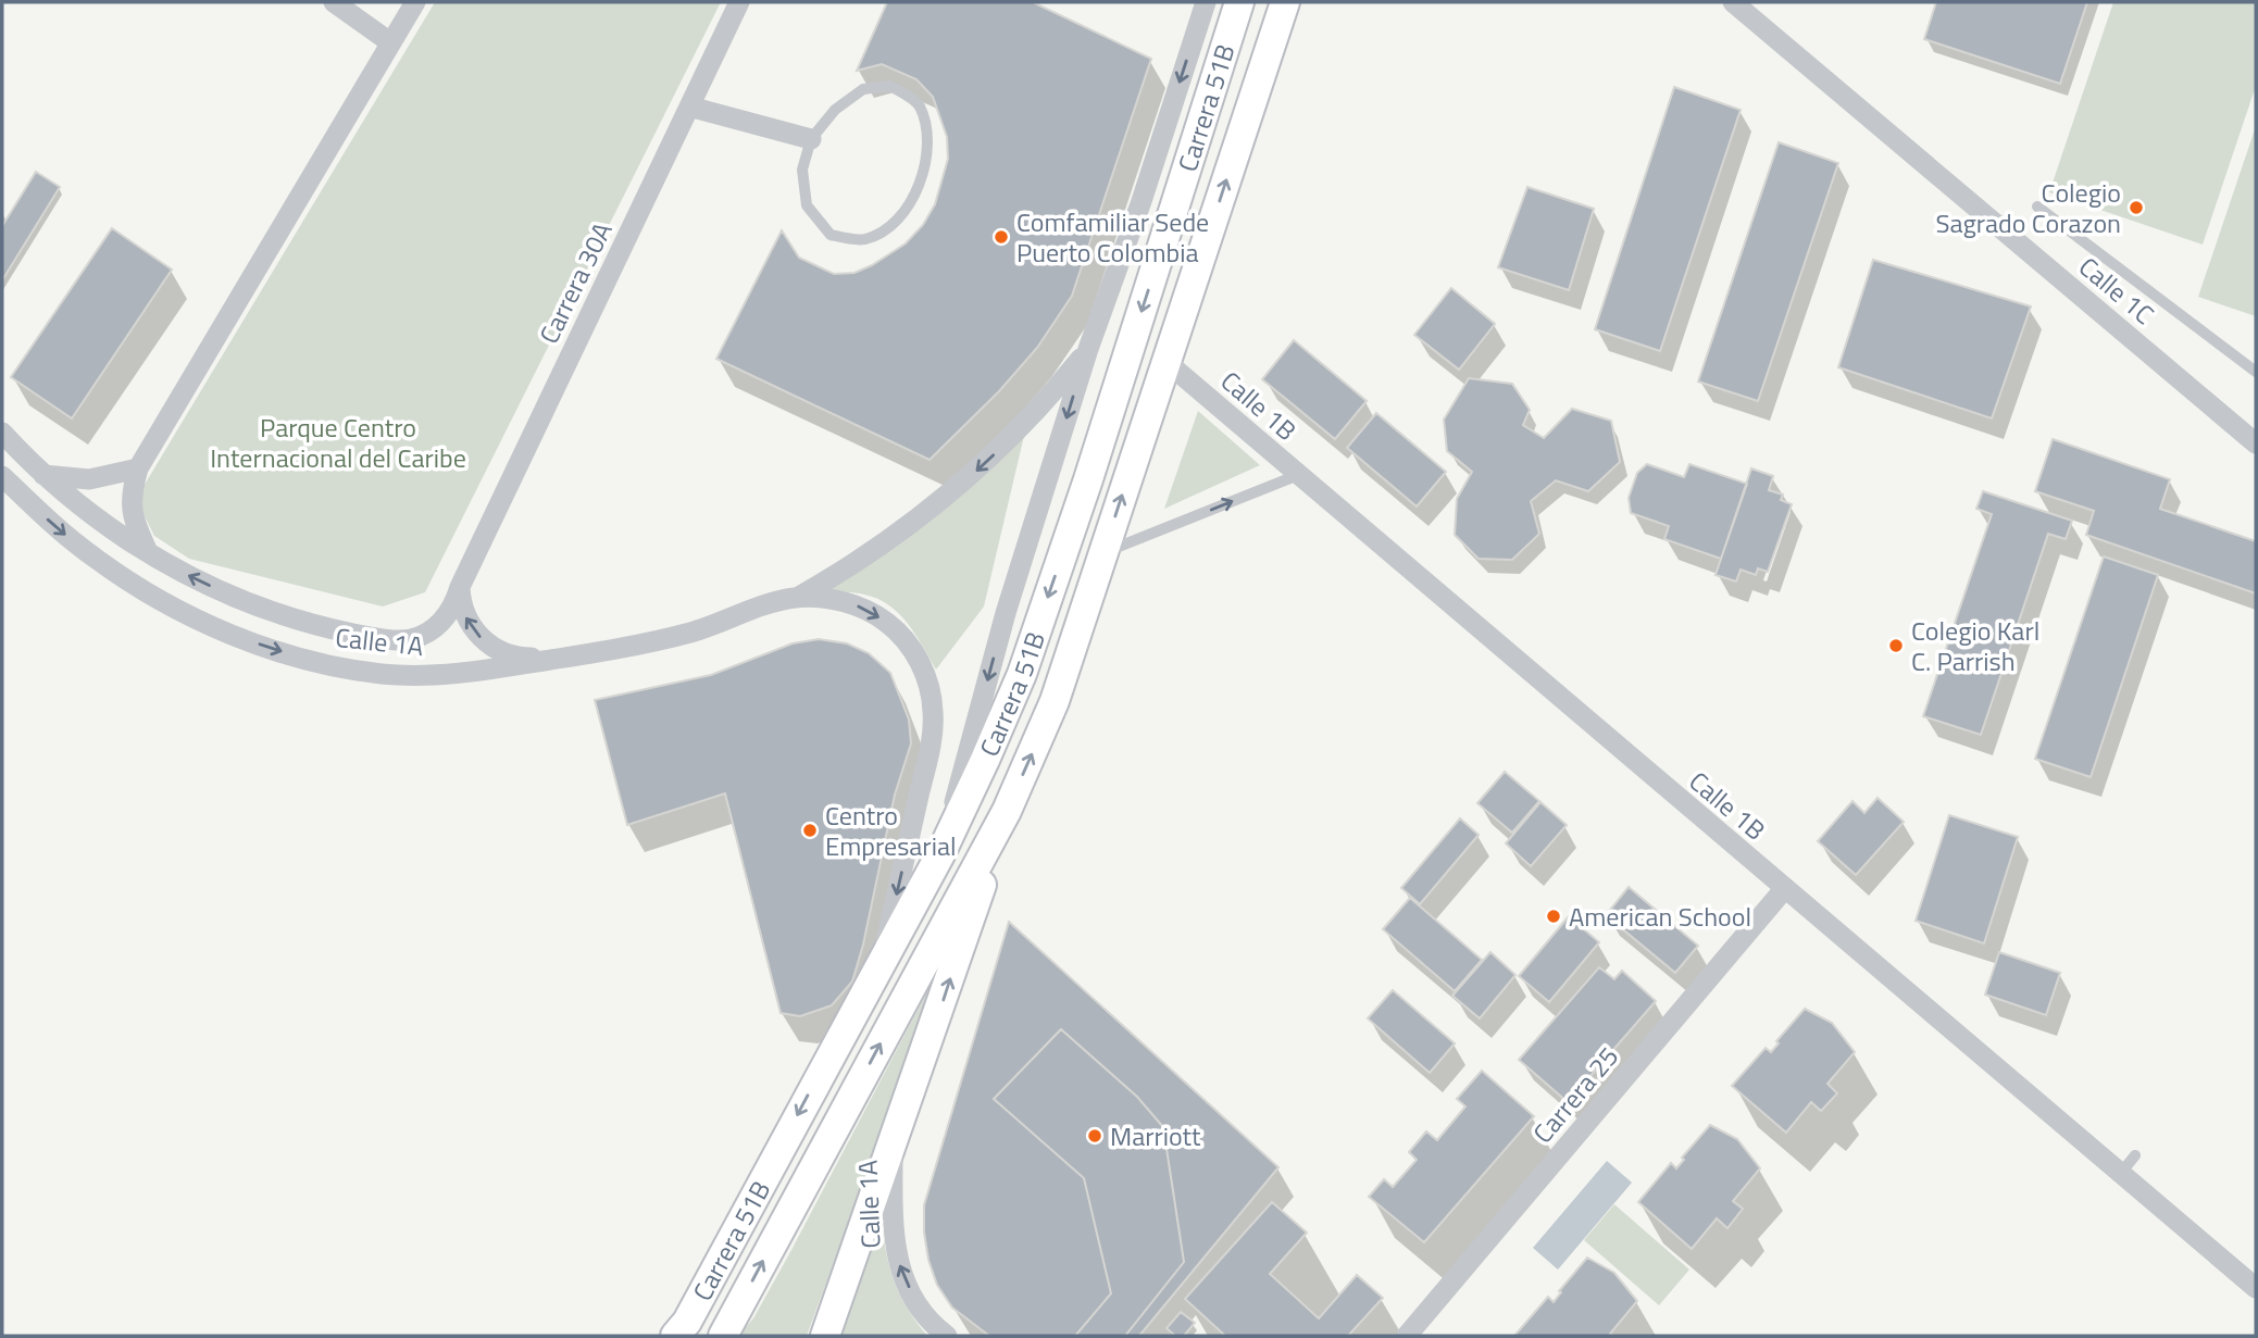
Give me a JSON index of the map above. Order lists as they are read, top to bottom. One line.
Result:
{"streets":{"main road":["Carrera 51B"],"street":["Carrera 30A","Calle 1C","Calle 1B","Calle 1A","Carrera 25"]},"crossings":[["Carrera 51B","Calle 1B"],["Carrera 30A","Calle 1A"],["Calle 1B","Carrera 25"]],"parks":["Parque Centro Internacional del Caribe"],"places":["Colegio Sagrado Corazon","Comfamiliar Sede Puerto Colombia","Colegio Karl C. Parrish","Centro Empresarial","American School","Marriott"]}
